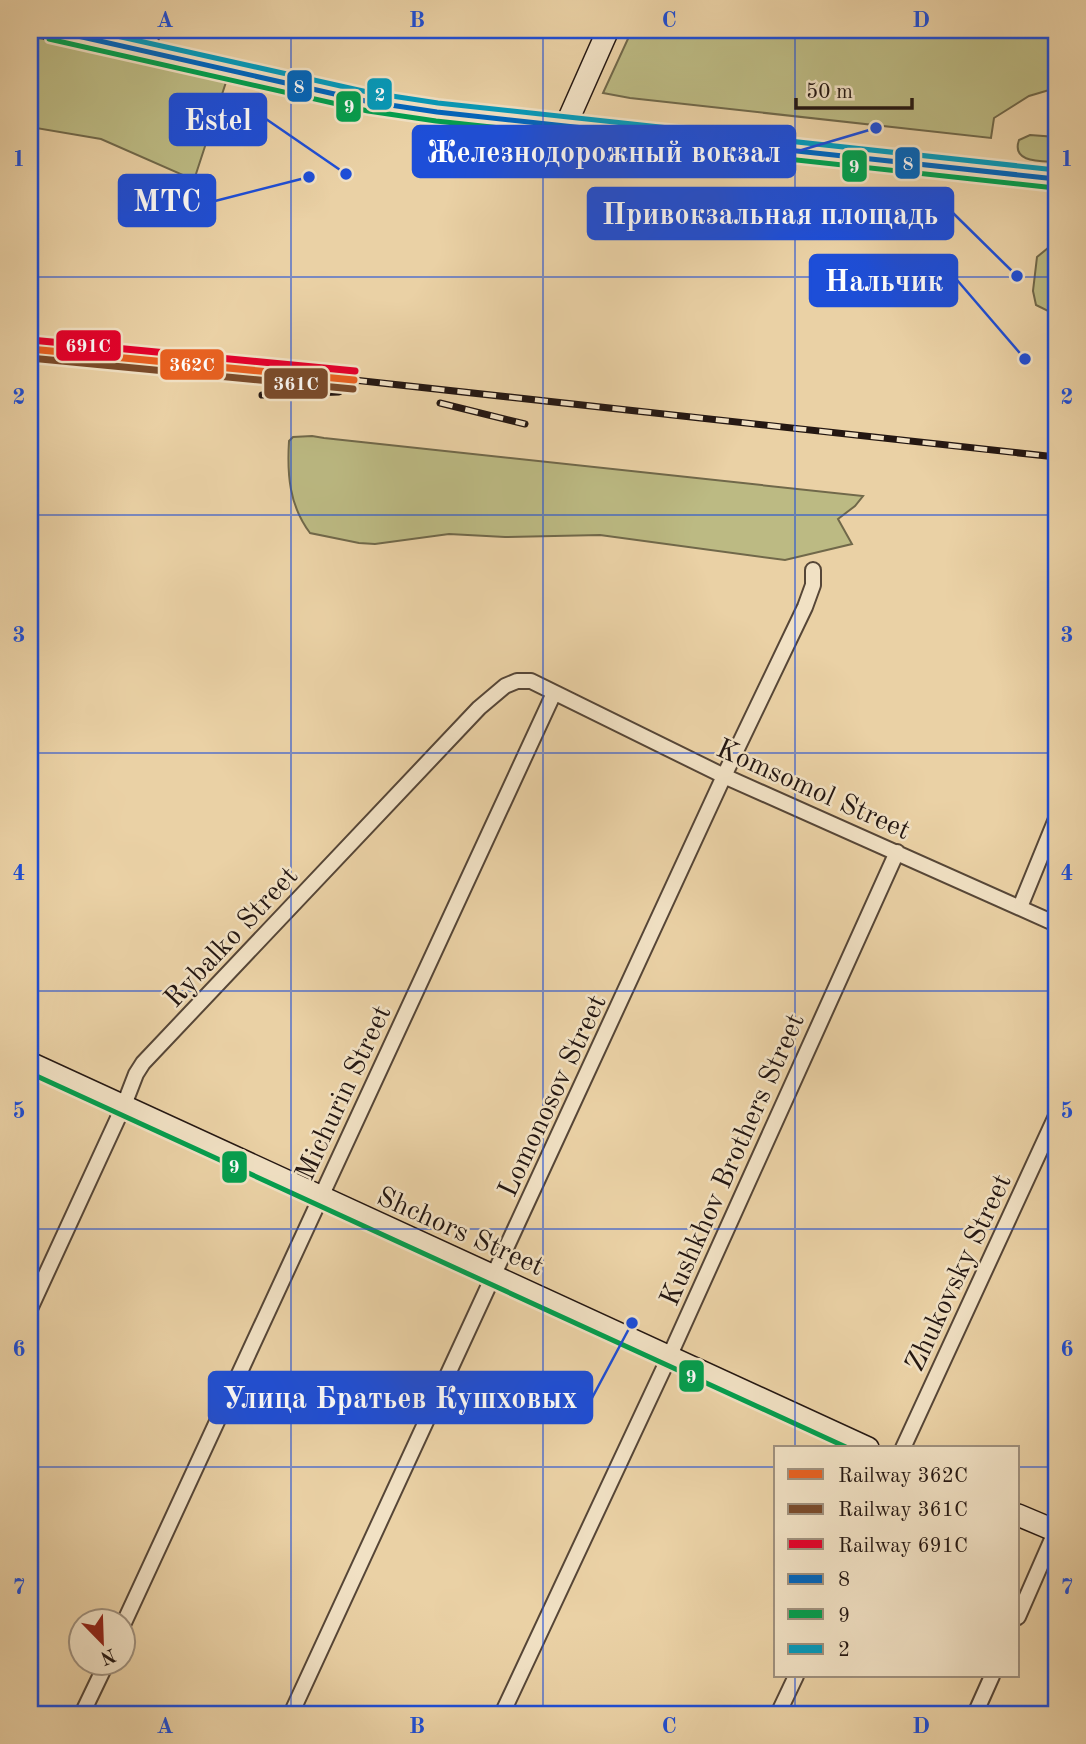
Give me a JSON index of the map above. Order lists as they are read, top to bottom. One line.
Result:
{"streets":{"main road":["Shchors Street"],"street":["Komsomol Street","Rybalko Street","Michurin Street","Lomonosov Street","Kushkhov Brothers Street","Zhukovsky Street"]},"crossings":[["Komsomol Street","Rybalko Street"],["Komsomol Street","Michurin Street"],["Komsomol Street","Lomonosov Street"],["Komsomol Street","Kushkhov Brothers Street"],["Rybalko Street","Michurin Street"],["Rybalko Street","Shchors Street"],["Michurin Street","Shchors Street"],["Lomonosov Street","Shchors Street"],["Kushkhov Brothers Street","Shchors Street"]],"places":["Железнодорожный вокзал","Estel","МТС","Привокзальная площадь","Нальчик","Улица Братьев Кушховых"],"lines":["transit line 8","transit line 2","transit line 9","rail line 691С","rail line 362С","rail line 361С"],"legend":["Railway 362С","Railway 361С","Railway 691С","8","9","2"],"scale_bar":"50 m","north":"bottom right","grid":{"columns":["A","B","C","D"],"rows":["1","2","3","4","5","6","7"]}}
